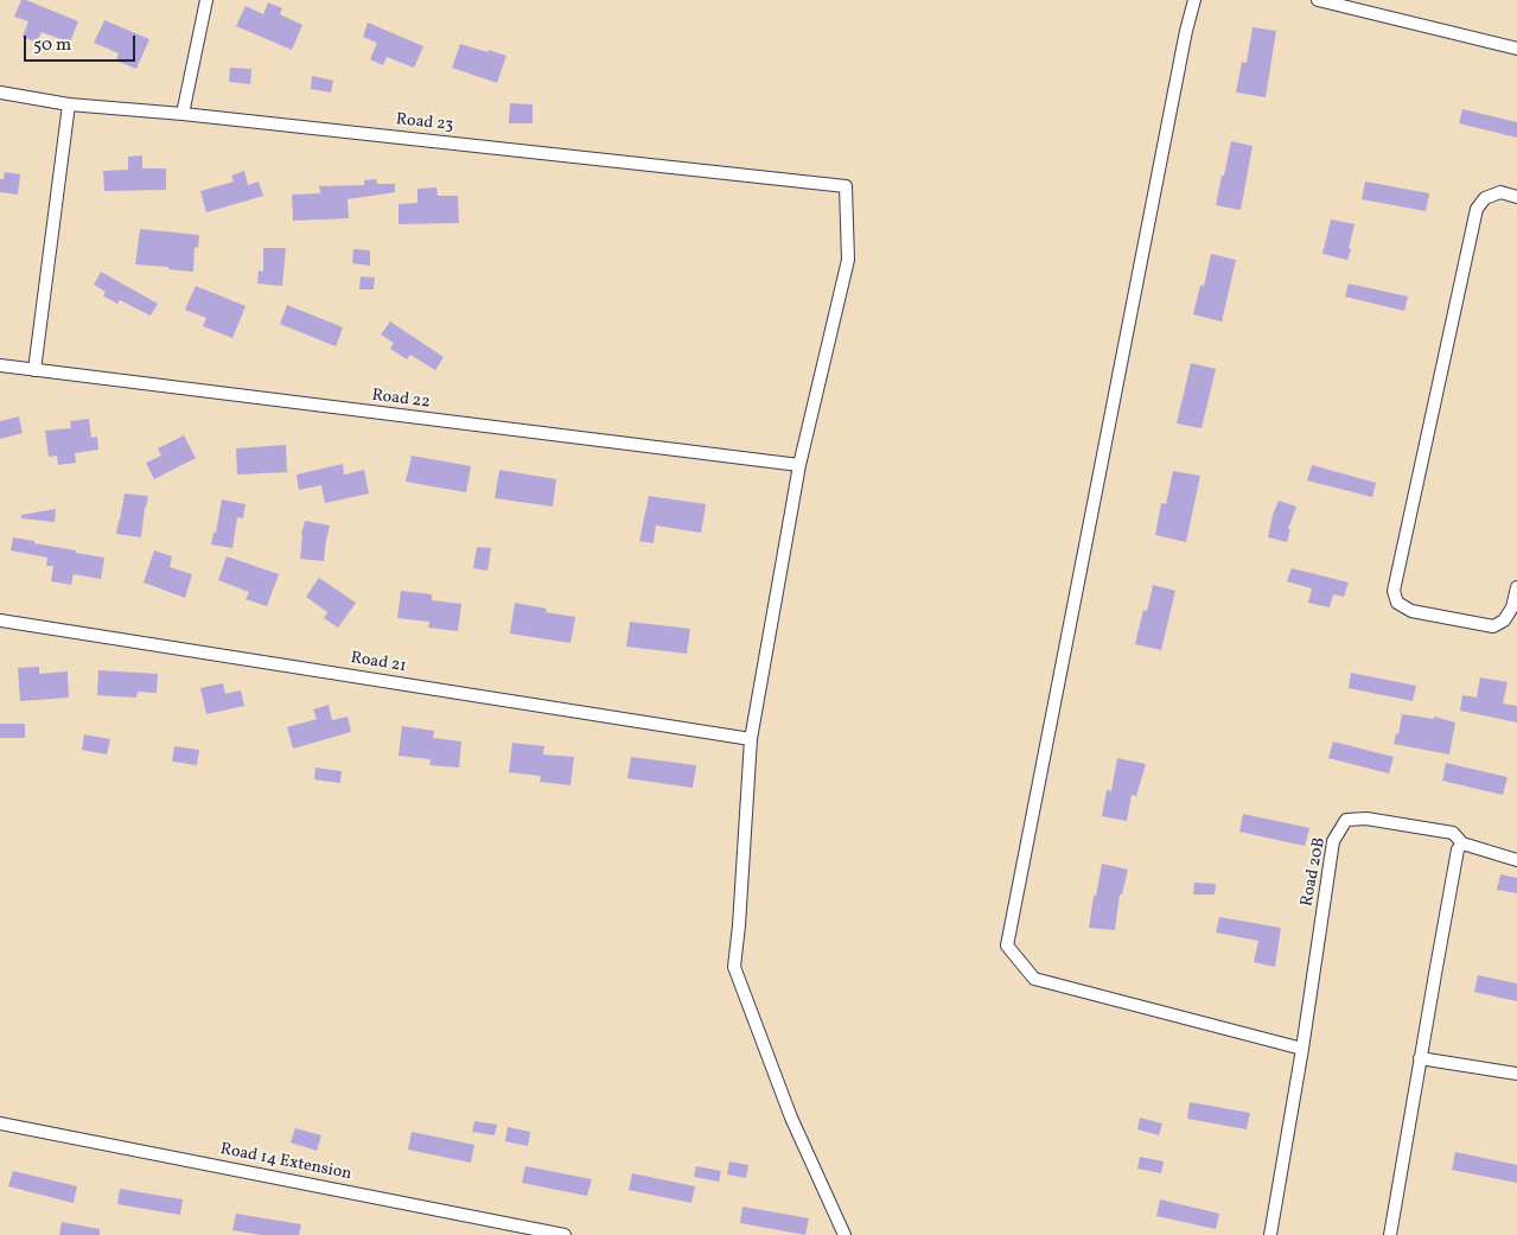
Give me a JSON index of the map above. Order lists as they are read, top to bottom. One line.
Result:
{"streets":{"street":["Road 23","Road 22","Road 21","Road 20B","Road 14 Extension"]},"crossings":[["Road 23","Road 22"]],"scale_bar":"50 m"}
